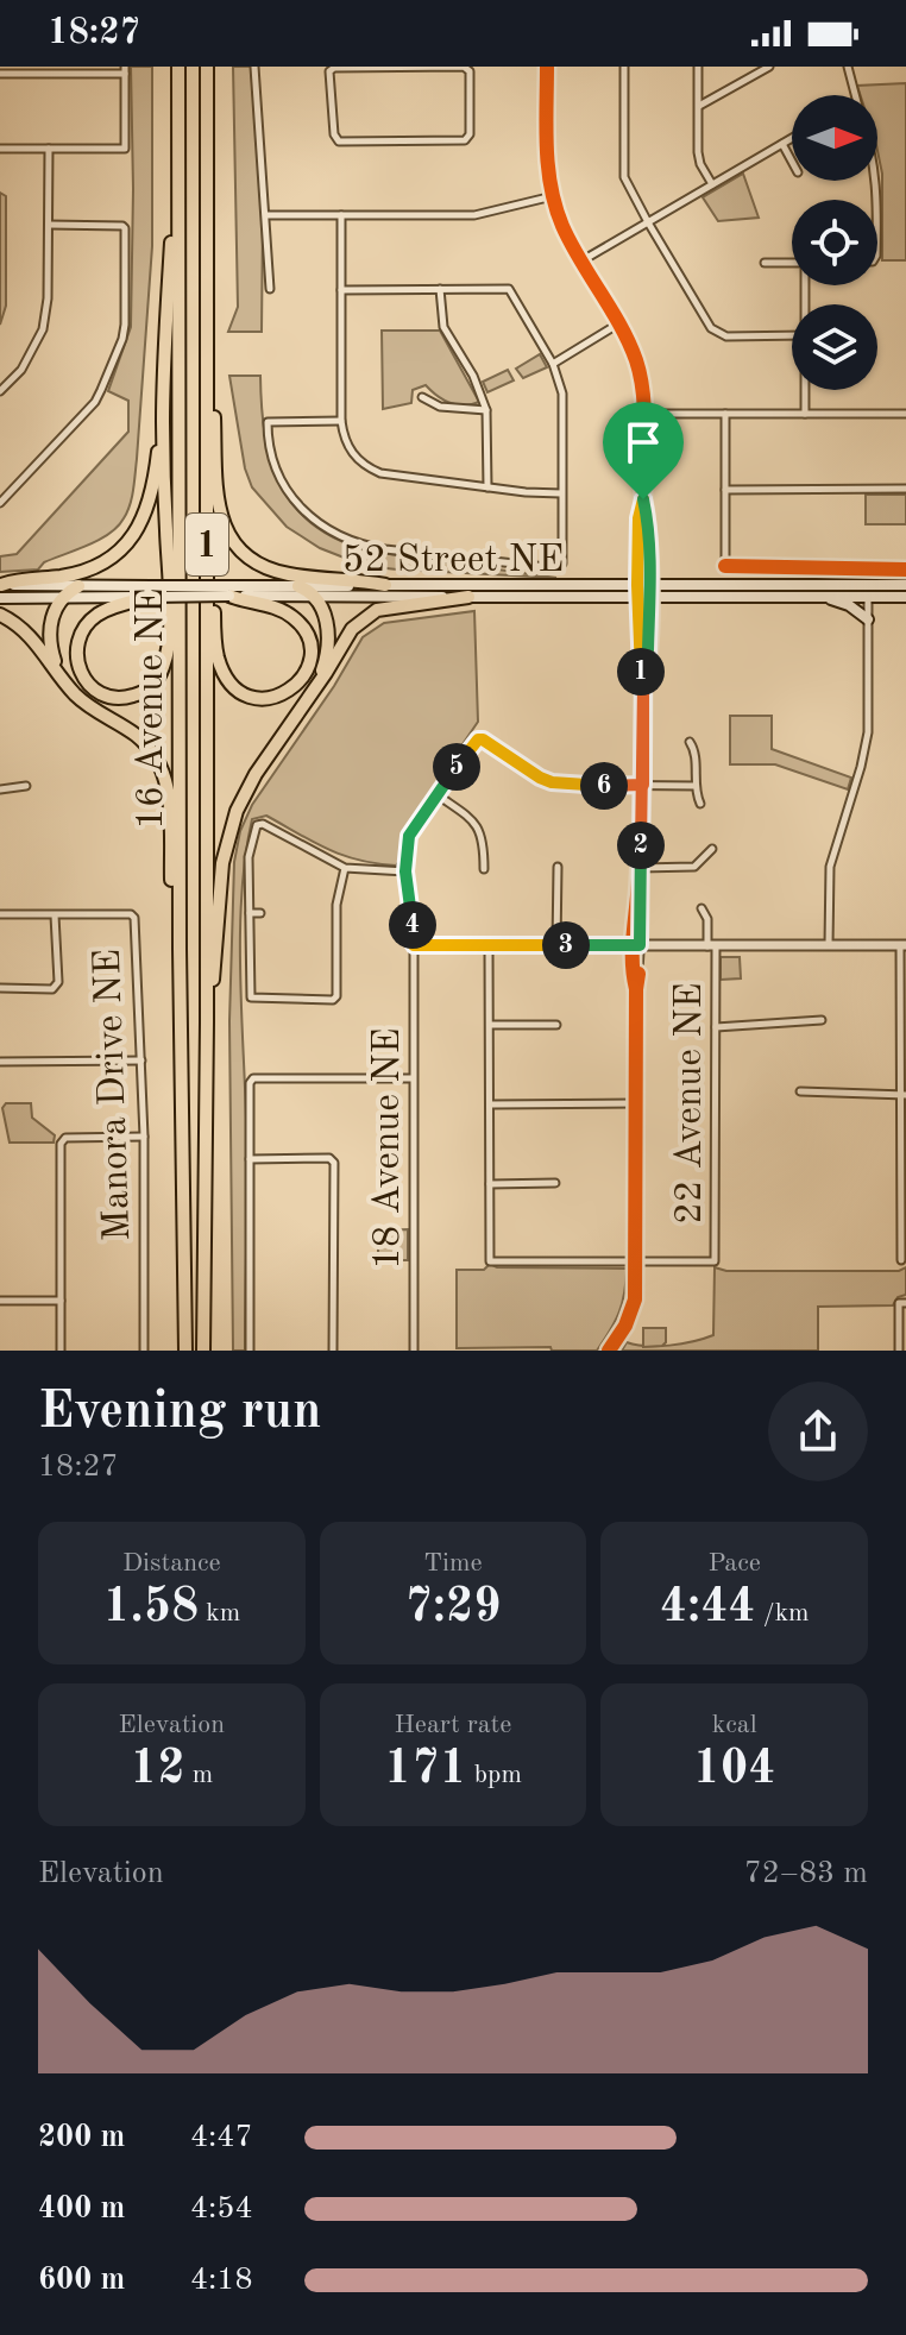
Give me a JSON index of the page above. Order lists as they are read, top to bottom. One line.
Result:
{"streets":{"highway":["1","16 Avenue NE"],"main road":["52 Street NE"],"street":["Manora Drive NE","22 Avenue NE","18 Avenue NE"]},"north":"right","page":{"status":"18:27","pins":["1","5","6","2","4","3"],"heading":["Evening run","18:27"],"stats":[["Distance","1.58 km"],["Time","7:29"],["Pace","4:44 /km"],["Elevation","12 m"],["Heart rate","171 bpm"],["kcal","104"]],"chart":["Elevation","72–83 m"],"list":[{"name":"200 m","note":"4:47"},{"name":"400 m","note":"4:54"},{"name":"600 m","note":"4:18"}]}}
